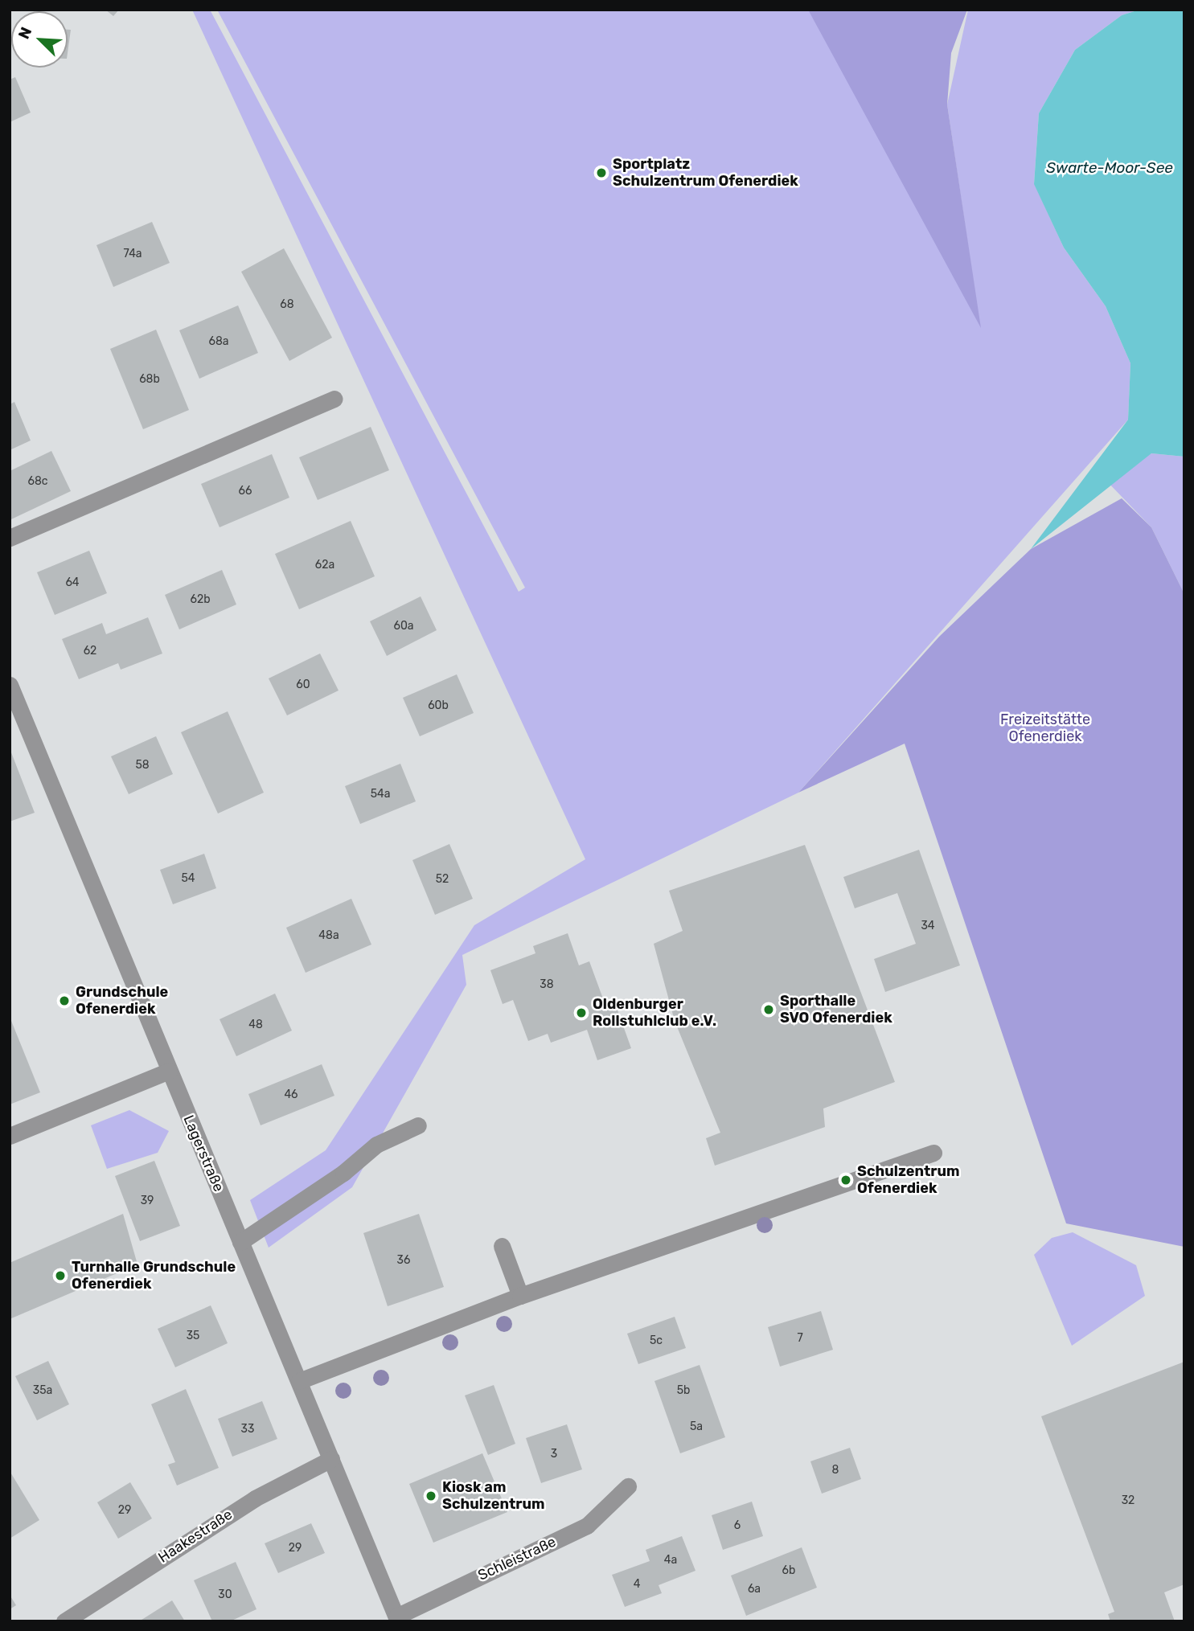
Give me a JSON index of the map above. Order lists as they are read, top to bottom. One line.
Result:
{"streets":{"street":["Lagerstraße","Haakestraße","Schleistraße"]},"crossings":[["Lagerstraße","Haakestraße"],["Lagerstraße","Schleistraße"]],"water":["Swarte-Moor-See"],"parks":["Freizeitstätte Ofenerdiek"],"places":["Sportplatz Schulzentrum Ofenerdiek","Grundschule Ofenerdiek","Sporthalle SVO Ofenerdiek","Oldenburger Rollstuhlclub e.V.","Schulzentrum Ofenerdiek","Turnhalle Grundschule Ofenerdiek","Kiosk am Schulzentrum"],"house_numbers":["74a","68","68a","68b","68c","66","62a","64","62b","60a","62","60","60b","58","54a","54","52","34","48a","38","48","46","39","36","35","7","5c","35a","5b","5a","33","3","8","32","29","6","29","4a","6b","4","6a","30"],"north":"top left"}
